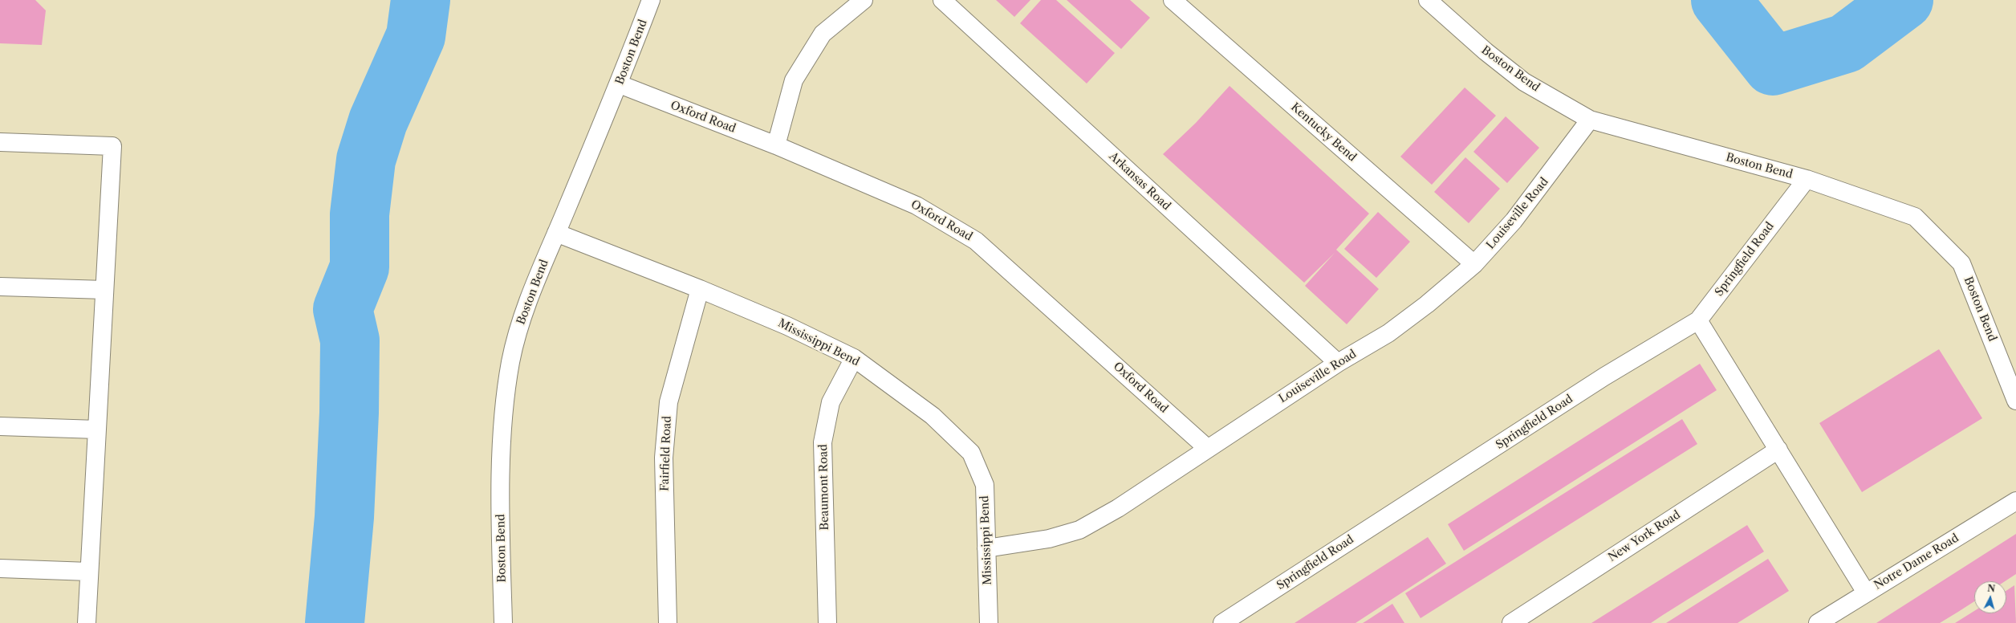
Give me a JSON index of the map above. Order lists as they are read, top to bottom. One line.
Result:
{"streets":{"street":["Boston Bend","Oxford Road","Kentucky Bend","Arkansas Road","Louiseville Road","Springfield Road","Mississippi Bend","Fairfield Road","Beaumont Road","New York Road","Notre Dame Road"]},"crossings":[["Boston Bend","Oxford Road"],["Boston Bend","Louiseville Road"],["Boston Bend","Springfield Road"],["Boston Bend","Mississippi Bend"],["Oxford Road","Louiseville Road"],["Kentucky Bend","Louiseville Road"],["Arkansas Road","Louiseville Road"],["Louiseville Road","Mississippi Bend"],["Mississippi Bend","Fairfield Road"],["Mississippi Bend","Beaumont Road"]],"north":"top"}
